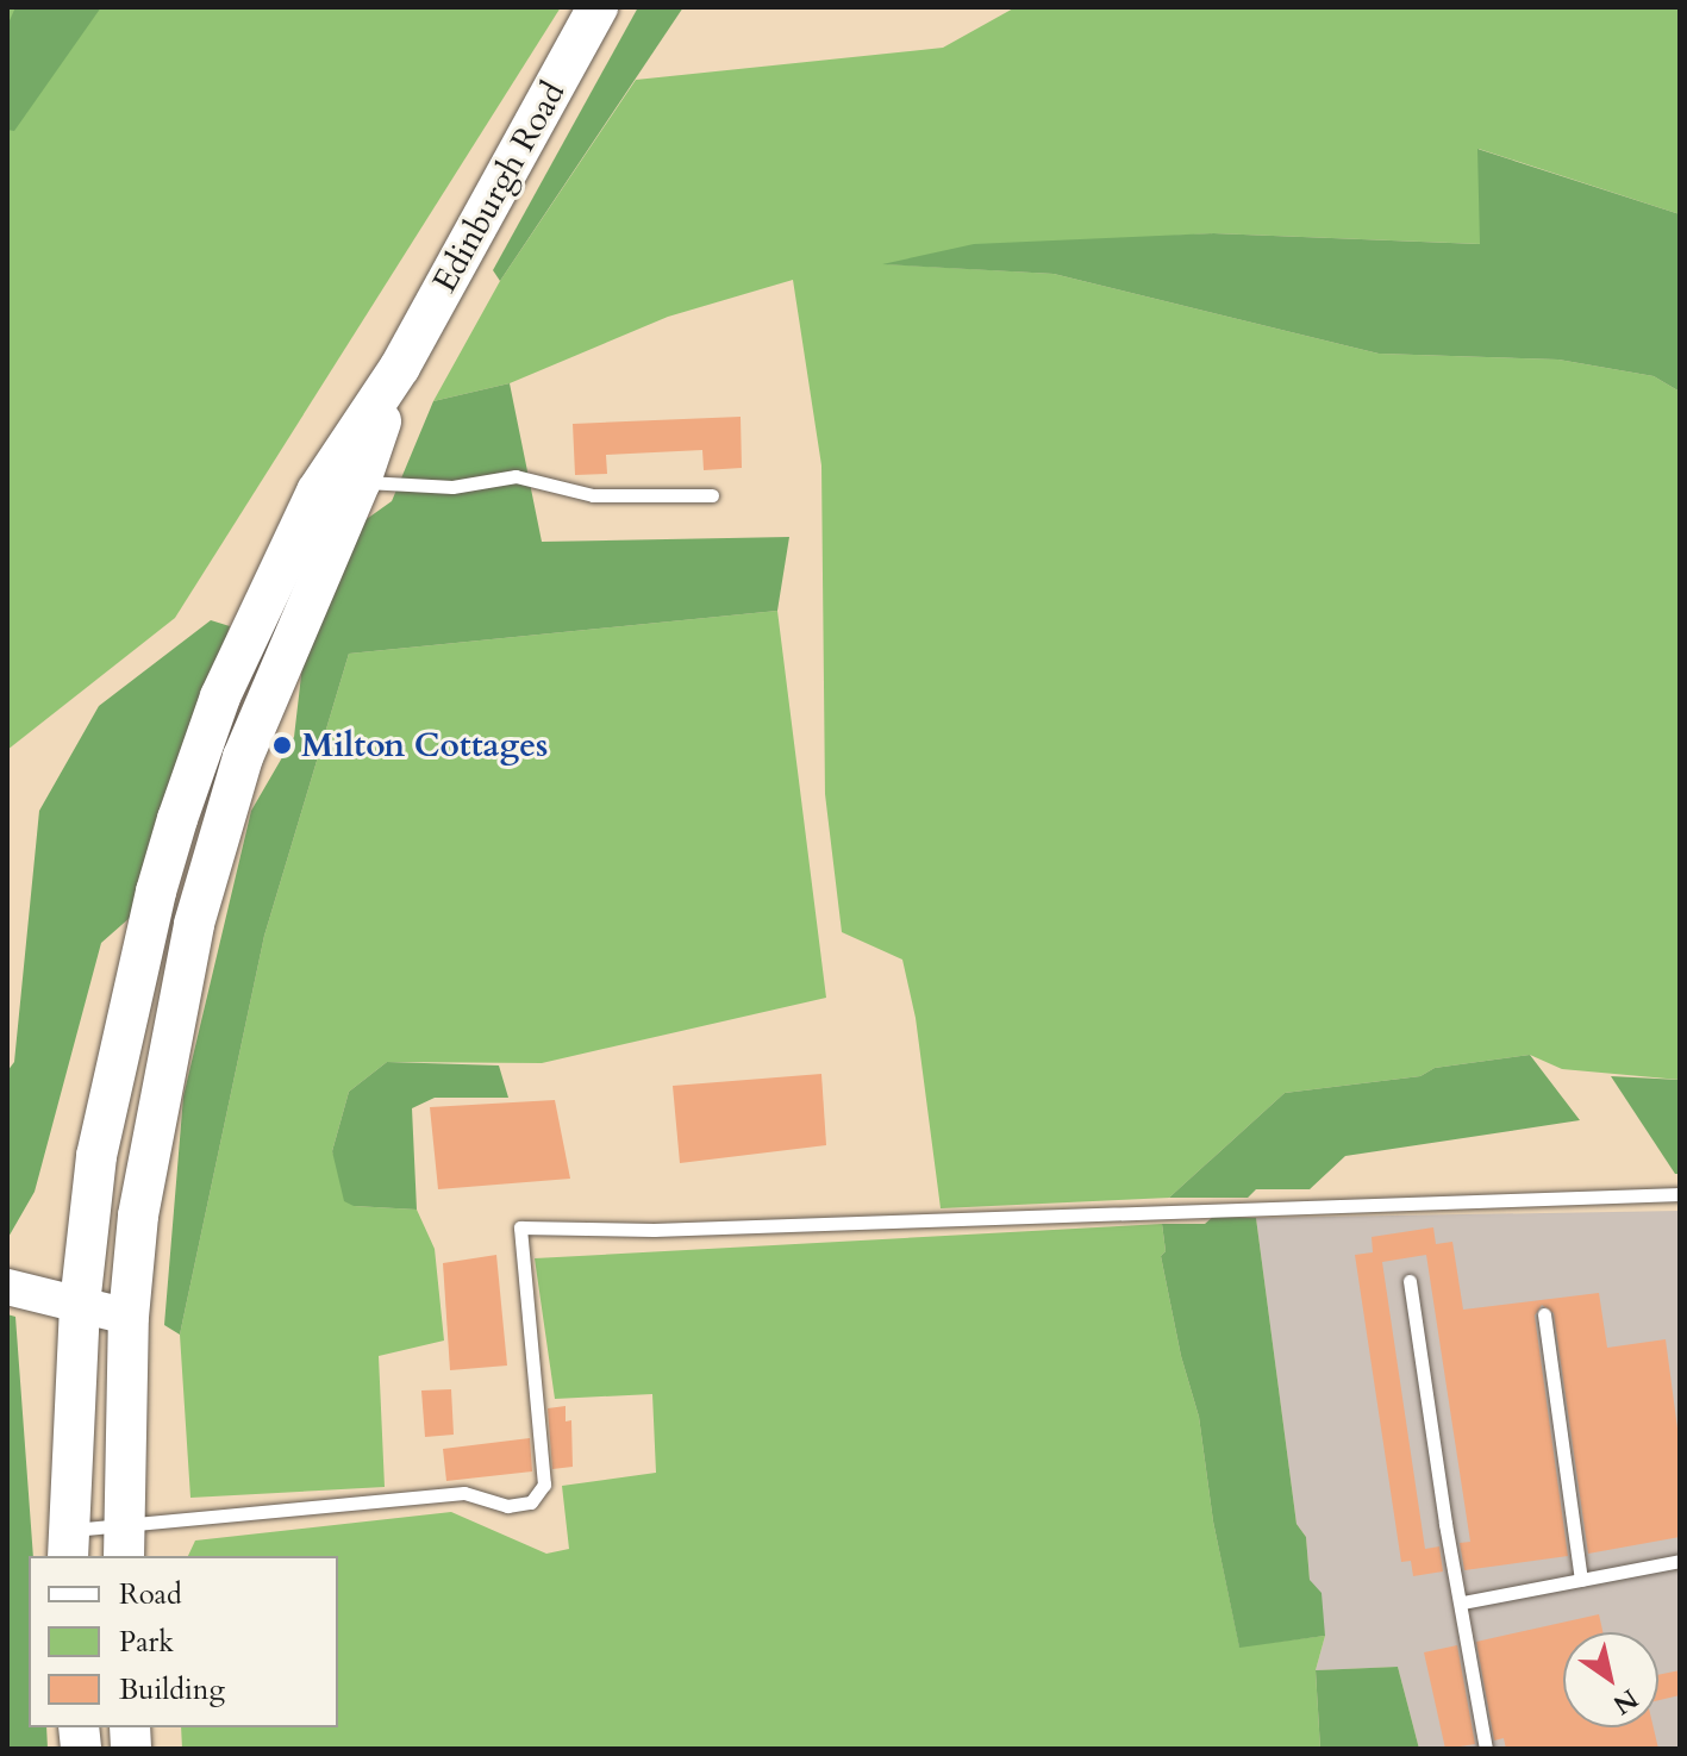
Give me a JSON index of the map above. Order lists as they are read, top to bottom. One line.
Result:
{"streets":{"main road":["Edinburgh Road"]},"places":["Milton Cottages"],"legend":["Road","Park","Building"],"north":"bottom right"}
